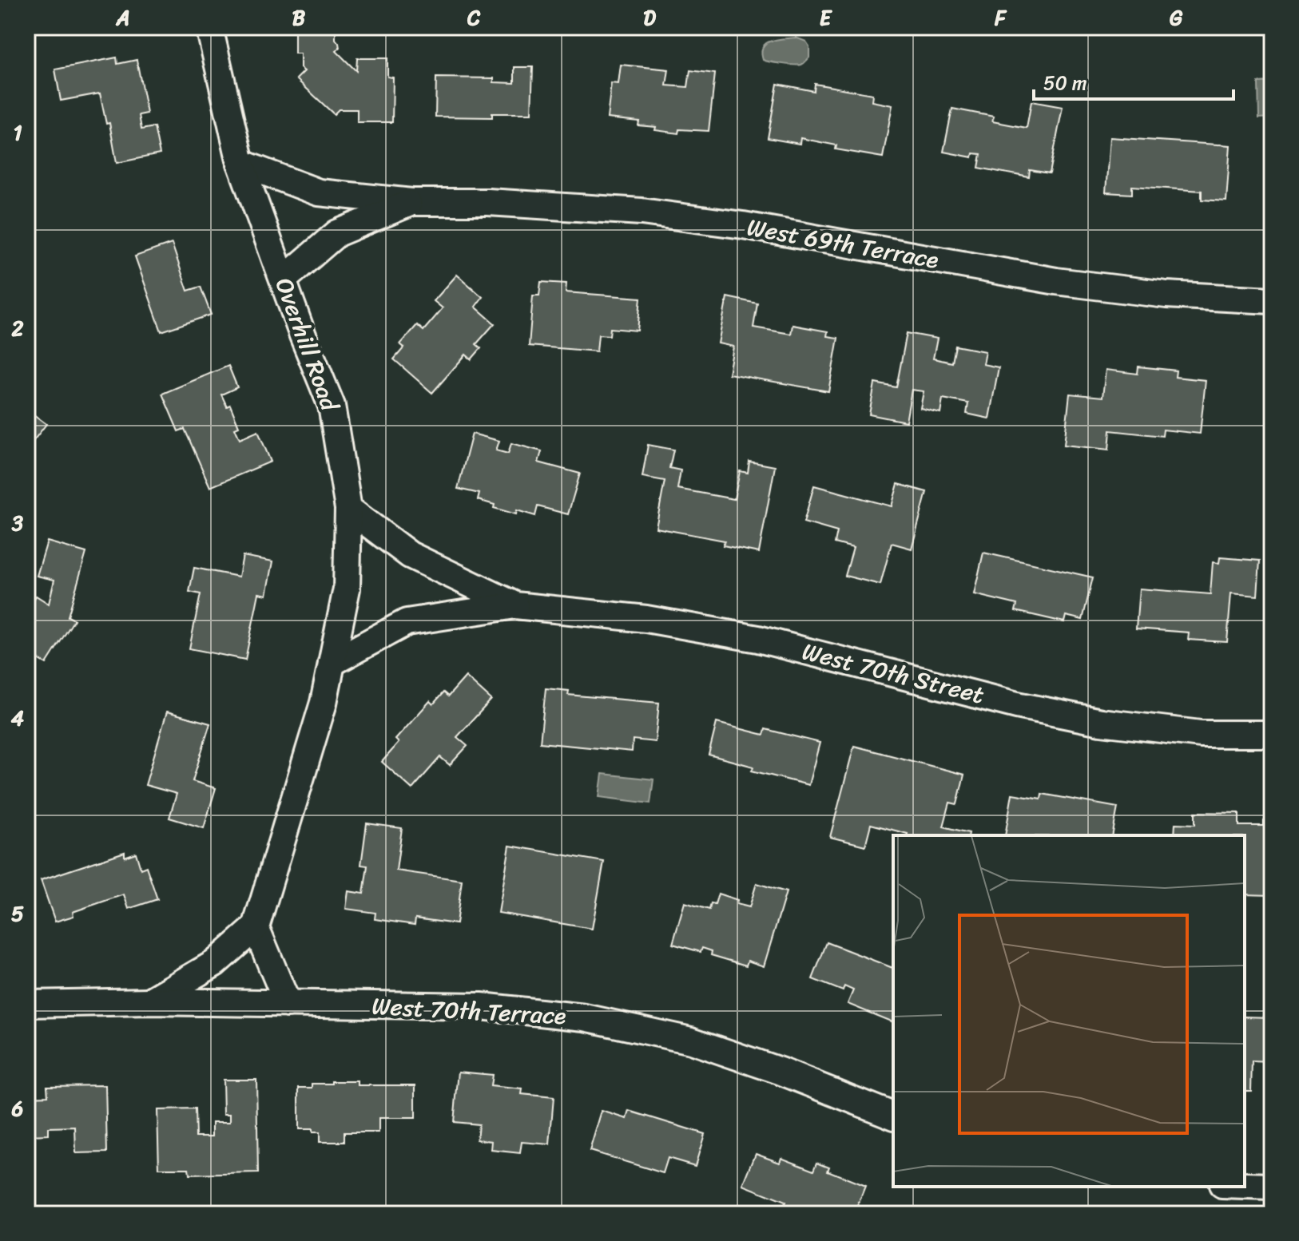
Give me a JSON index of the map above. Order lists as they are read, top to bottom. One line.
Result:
{"streets":{"street":["West 69th Terrace","Overhill Road","West 70th Street","West 70th Terrace"]},"crossings":[["West 69th Terrace","Overhill Road"],["Overhill Road","West 70th Street"]],"scale_bar":"50 m","grid":{"columns":["A","B","C","D","E","F","G"],"rows":["1","2","3","4","5","6"]}}
